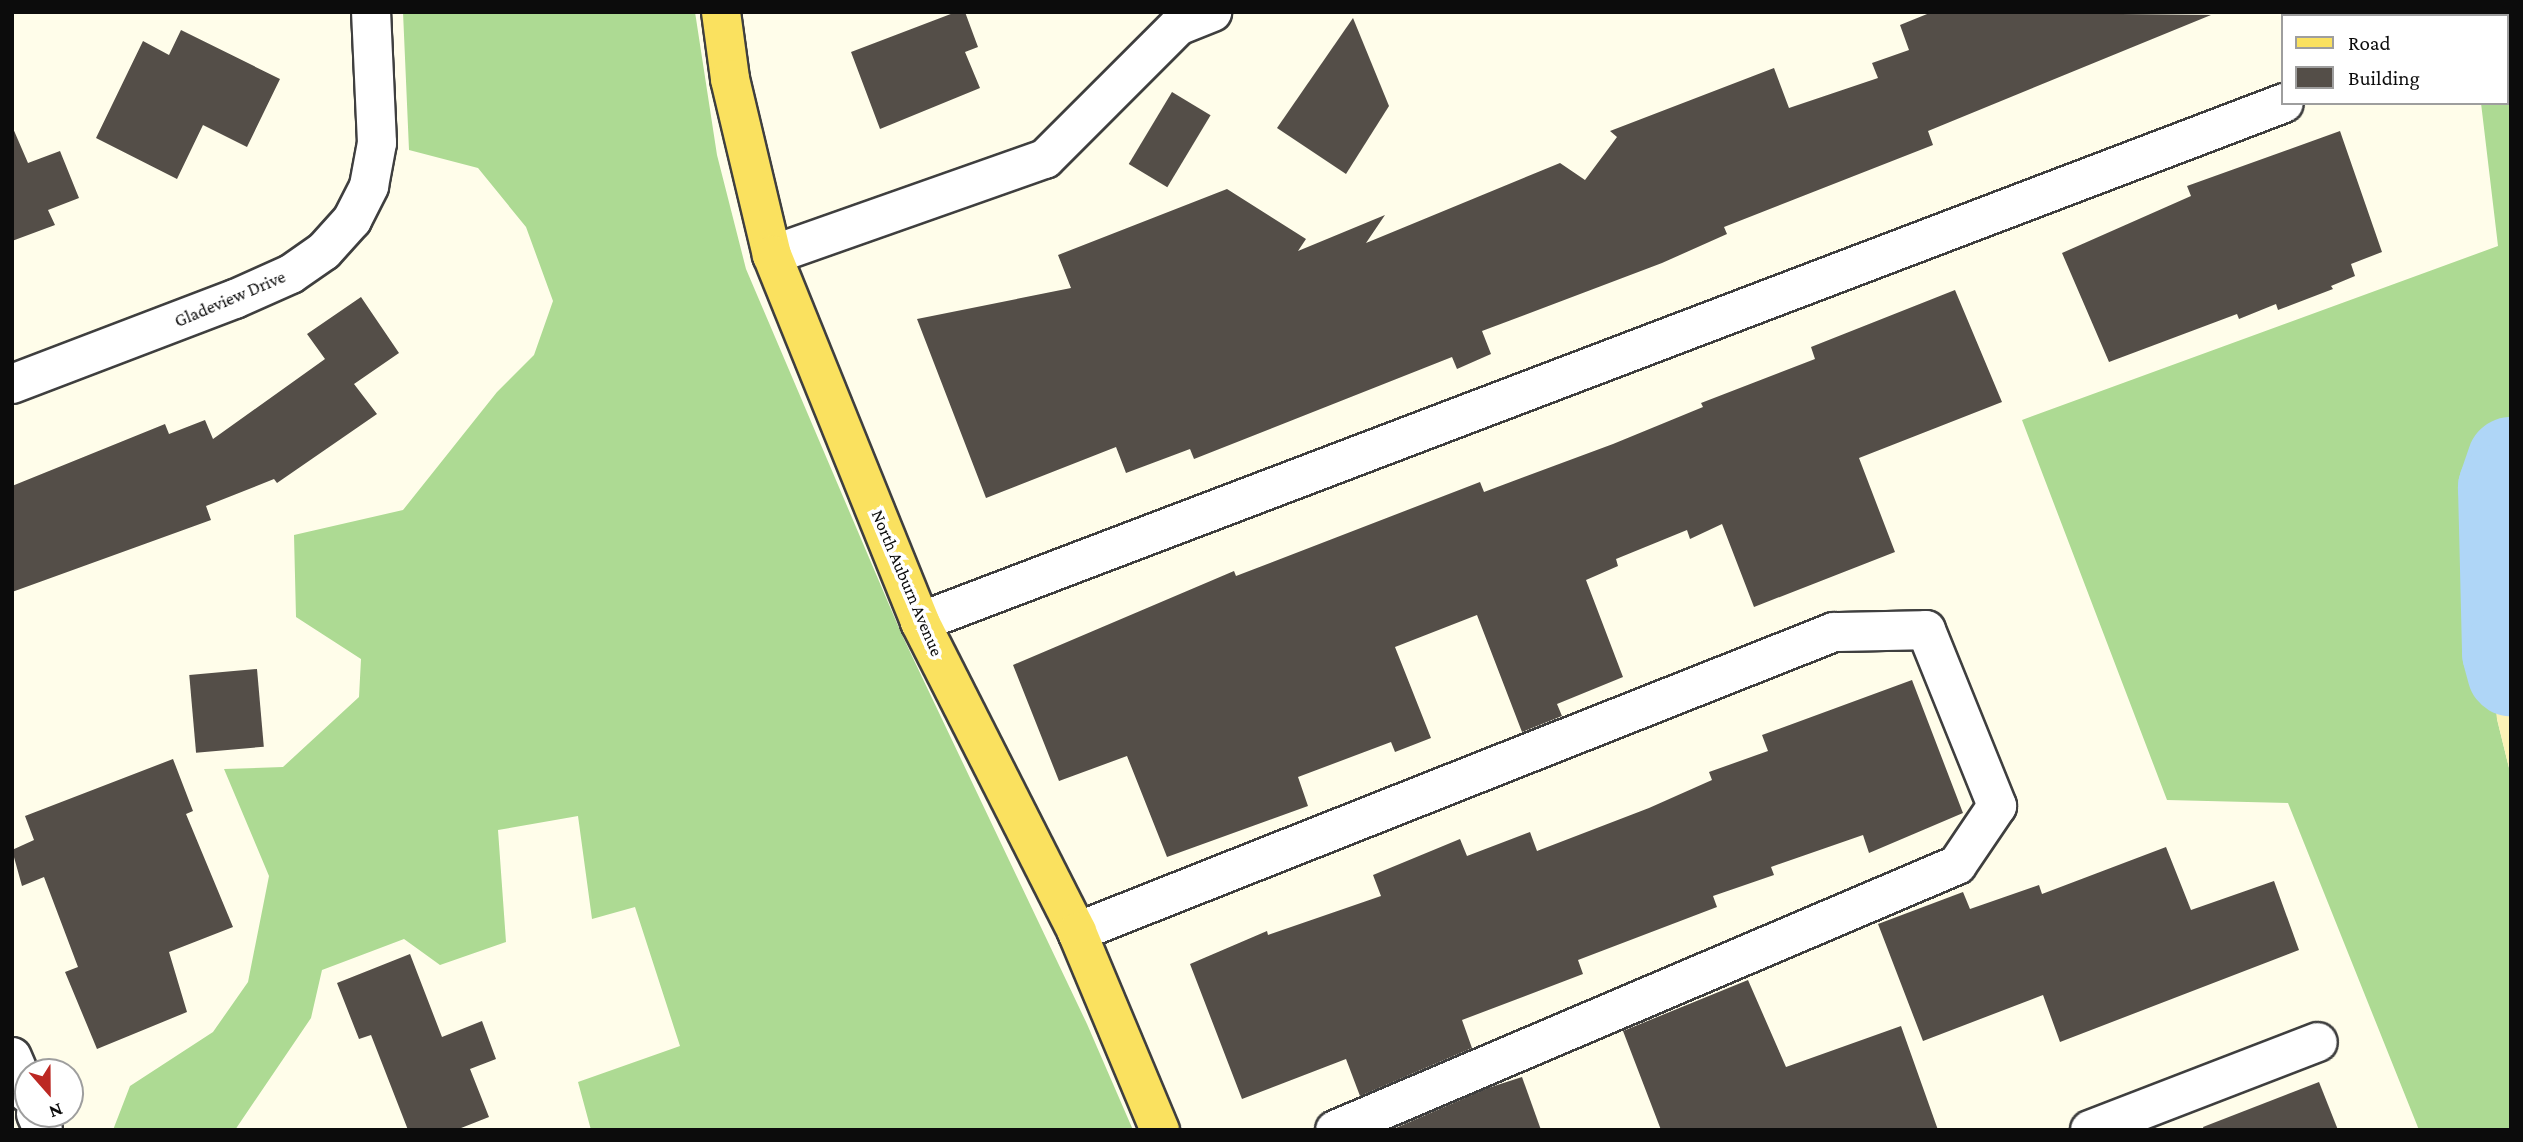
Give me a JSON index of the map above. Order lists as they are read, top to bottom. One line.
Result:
{"streets":{"main road":["North Auburn Avenue"],"street":["Gladeview Drive"]},"legend":["Road","Building"],"north":"bottom"}
